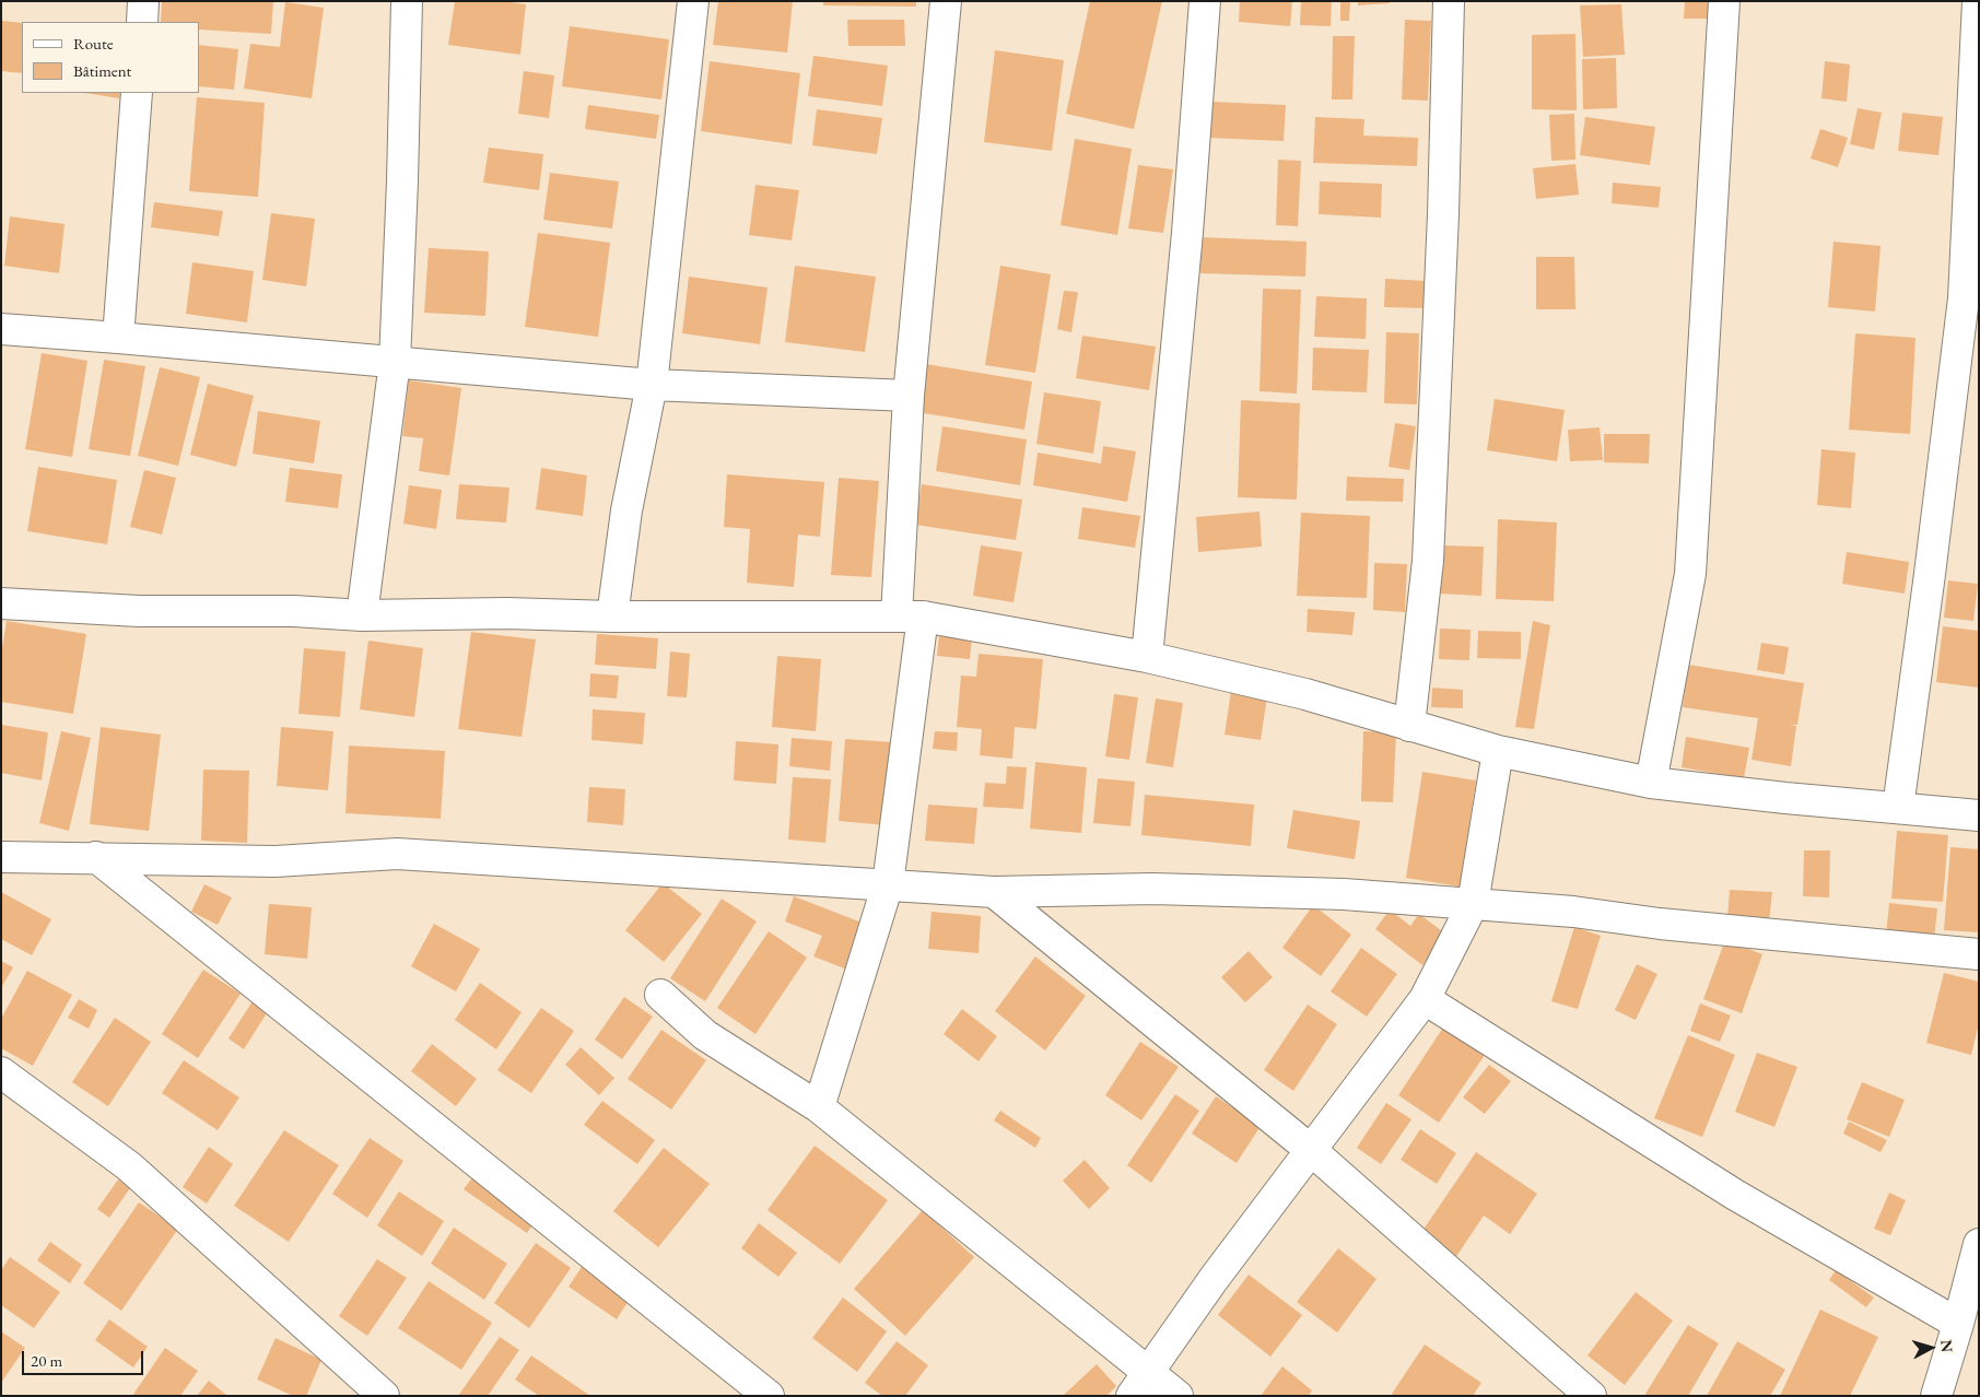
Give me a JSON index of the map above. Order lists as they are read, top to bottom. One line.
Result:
{"legend":["Route","Bâtiment"],"scale_bar":"20 m","north":"right"}
